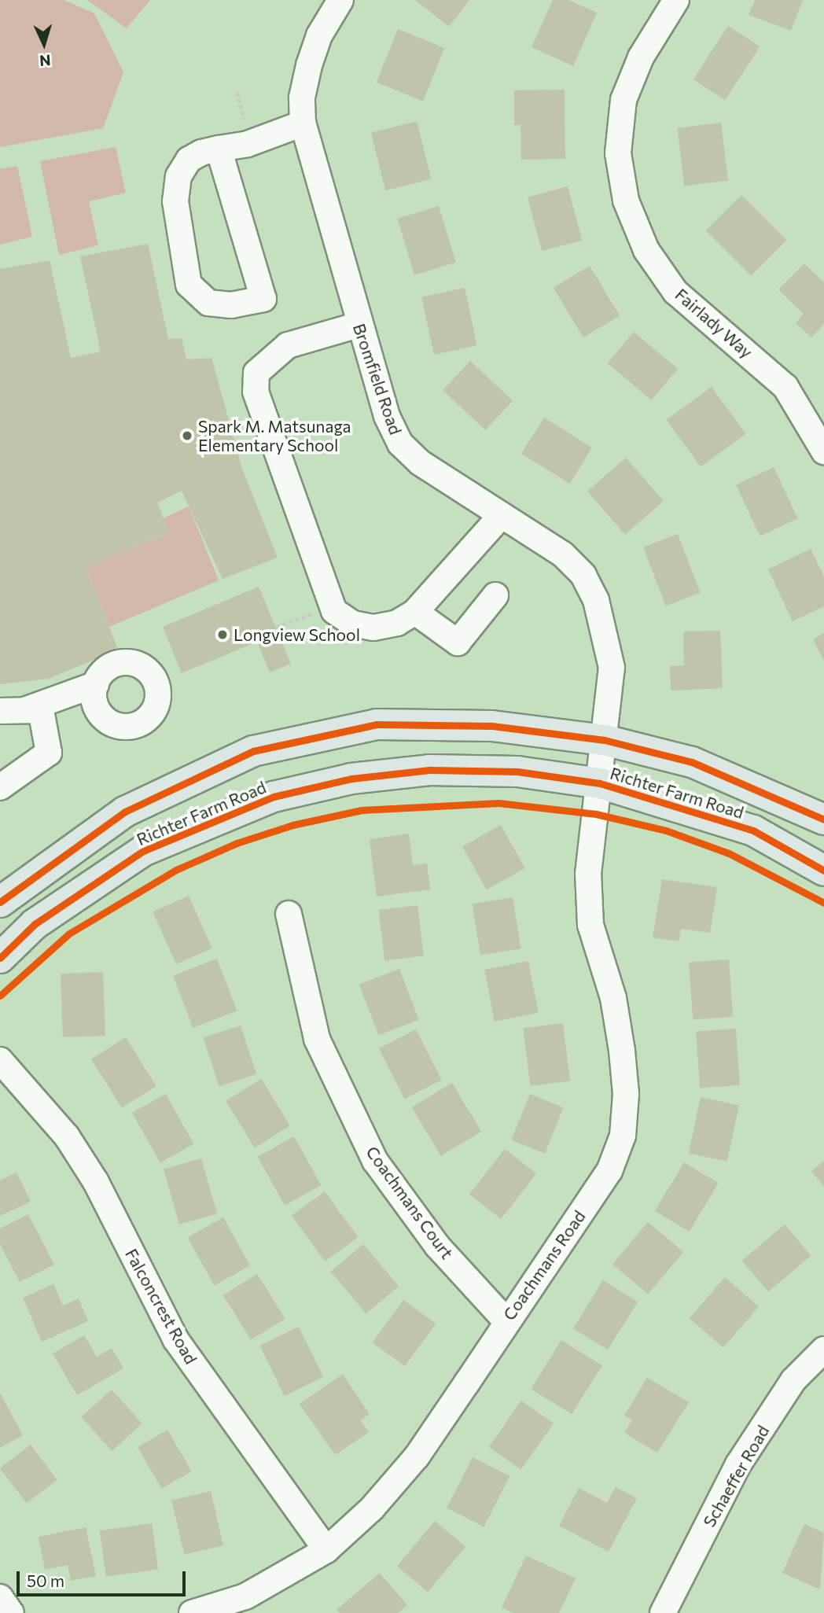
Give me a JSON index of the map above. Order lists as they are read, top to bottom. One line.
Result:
{"streets":{"main road":["Richter Farm Road"],"street":["Fairlady Way","Bromfield Road","Coachmans Court","Coachmans Road","Falconcrest Road","Schaeffer Road"]},"crossings":[["Bromfield Road","Richter Farm Road"],["Bromfield Road","Coachmans Road"],["Richter Farm Road","Coachmans Road"],["Coachmans Court","Coachmans Road"],["Coachmans Road","Falconcrest Road"]],"places":["Spark M. Matsunaga Elementary School","Longview School"],"scale_bar":"50 m","north":"bottom"}
